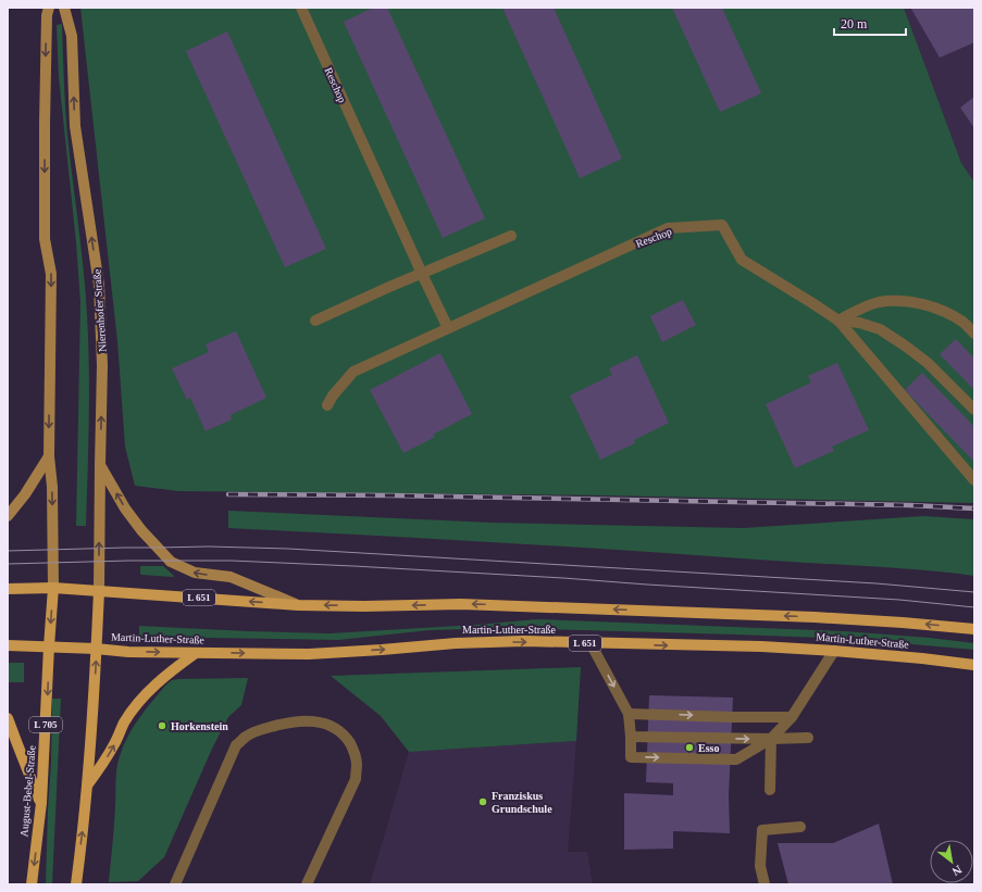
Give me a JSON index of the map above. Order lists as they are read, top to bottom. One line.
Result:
{"streets":{"main road":["Nierenhofer Straße","L 651","Martin-Luther-Straße","L 705","August-Bebel-Straße"],"street":["Reschop"]},"crossings":[["Nierenhofer Straße","Martin-Luther-Straße"],["Martin-Luther-Straße","L 705"],["Martin-Luther-Straße","August-Bebel-Straße"],["L 705","August-Bebel-Straße"]],"places":["Horkenstein","Esso","Franziskus Grundschule"],"scale_bar":"20 m","north":"bottom right"}
